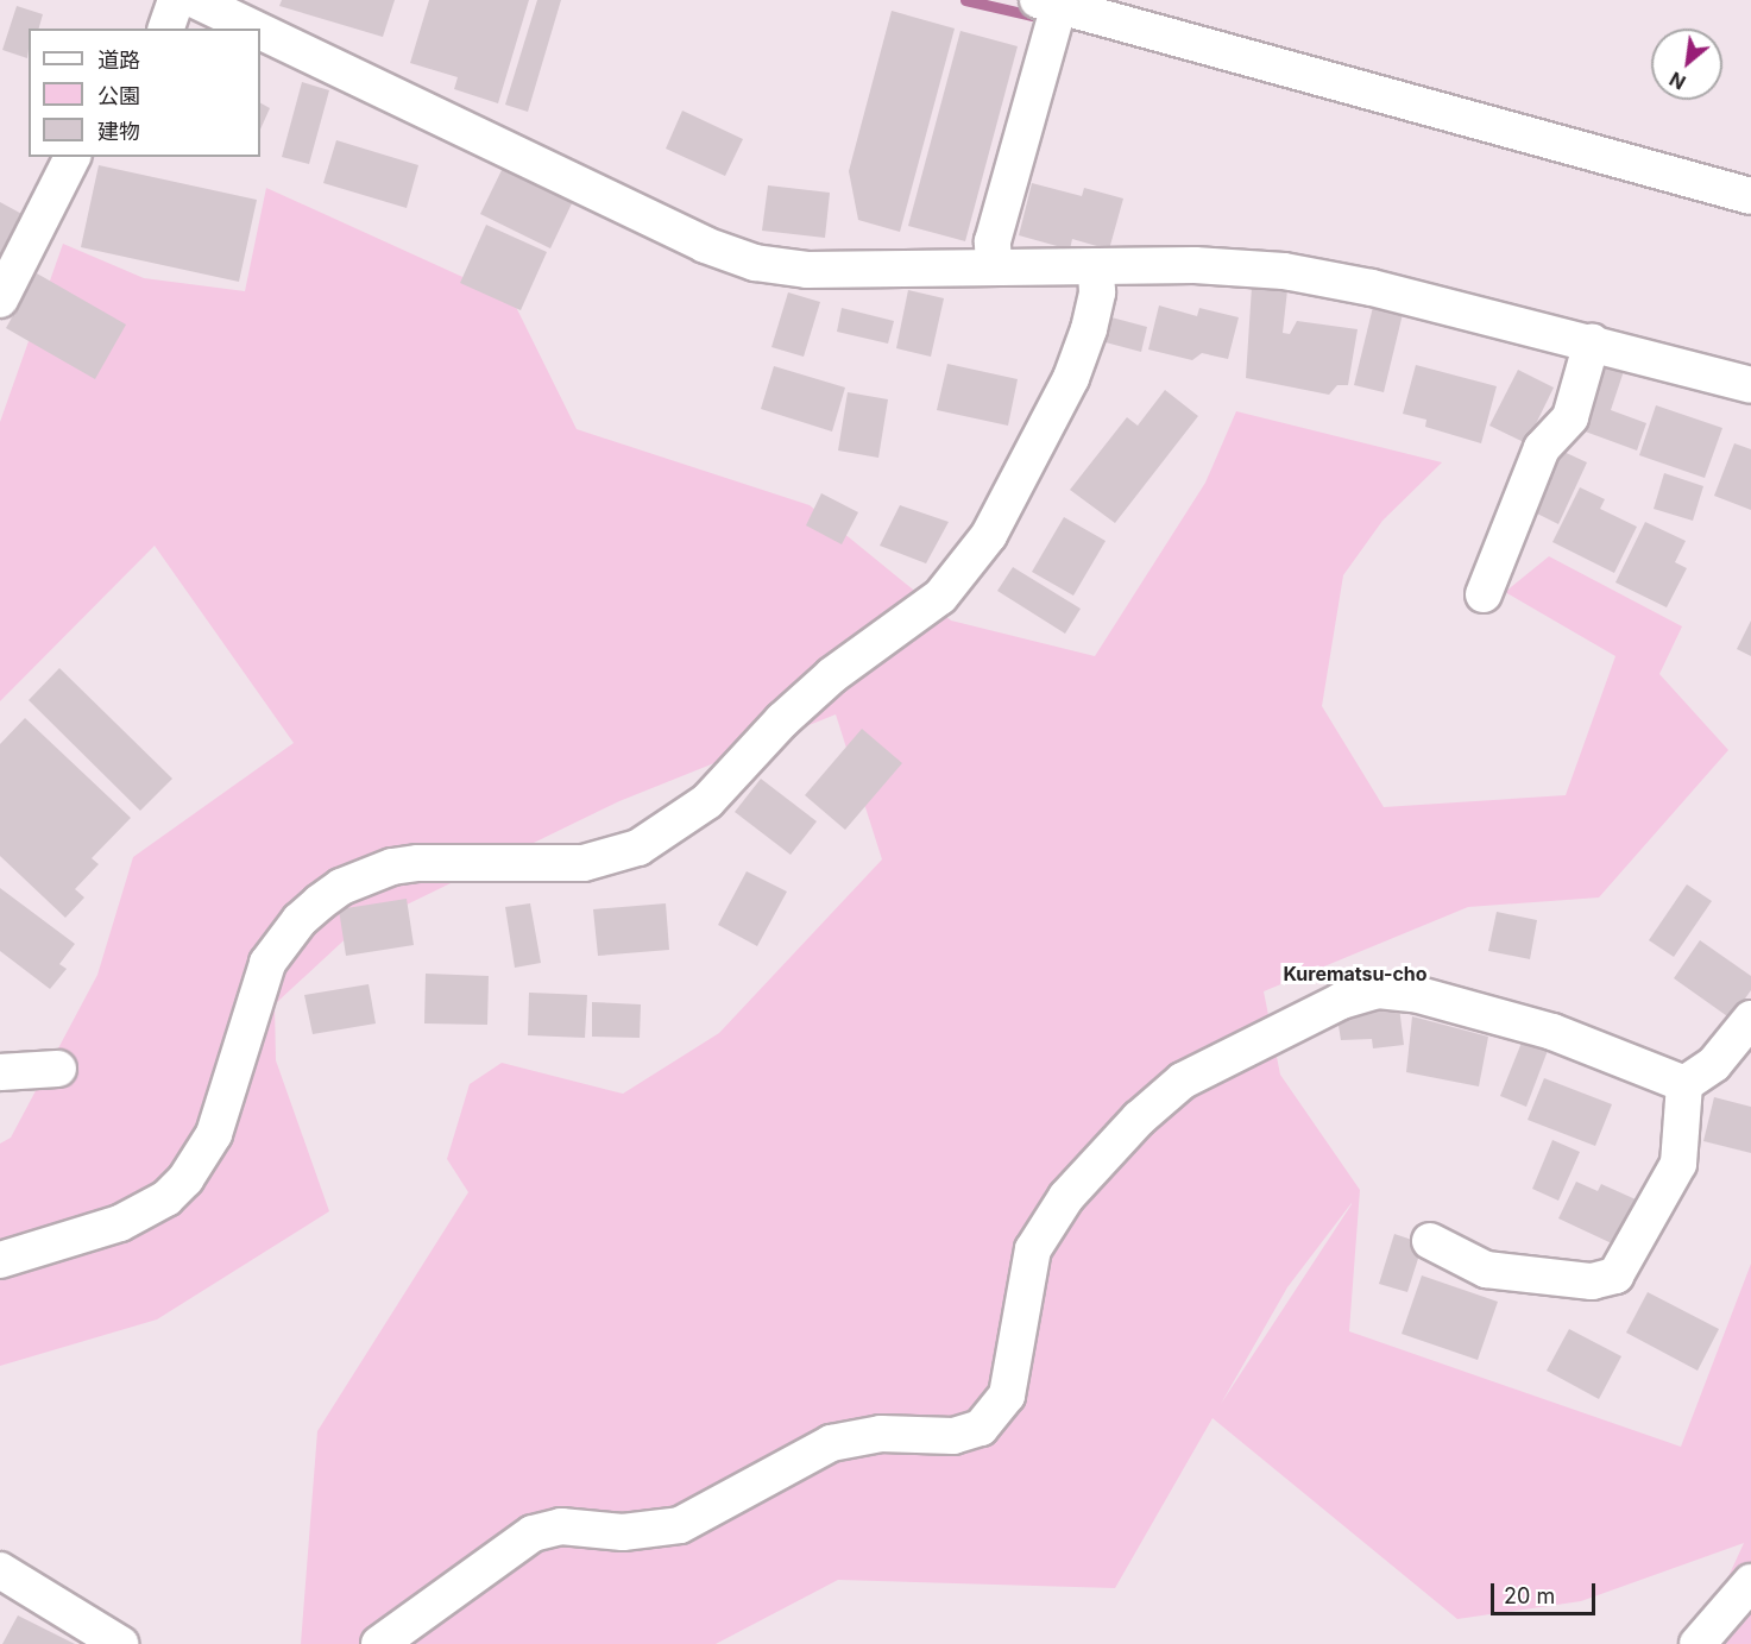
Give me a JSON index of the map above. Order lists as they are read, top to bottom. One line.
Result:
{"districts":["Kurematsu-cho"],"legend":["道路","公園","建物"],"scale_bar":"20 m","north":"bottom left"}
